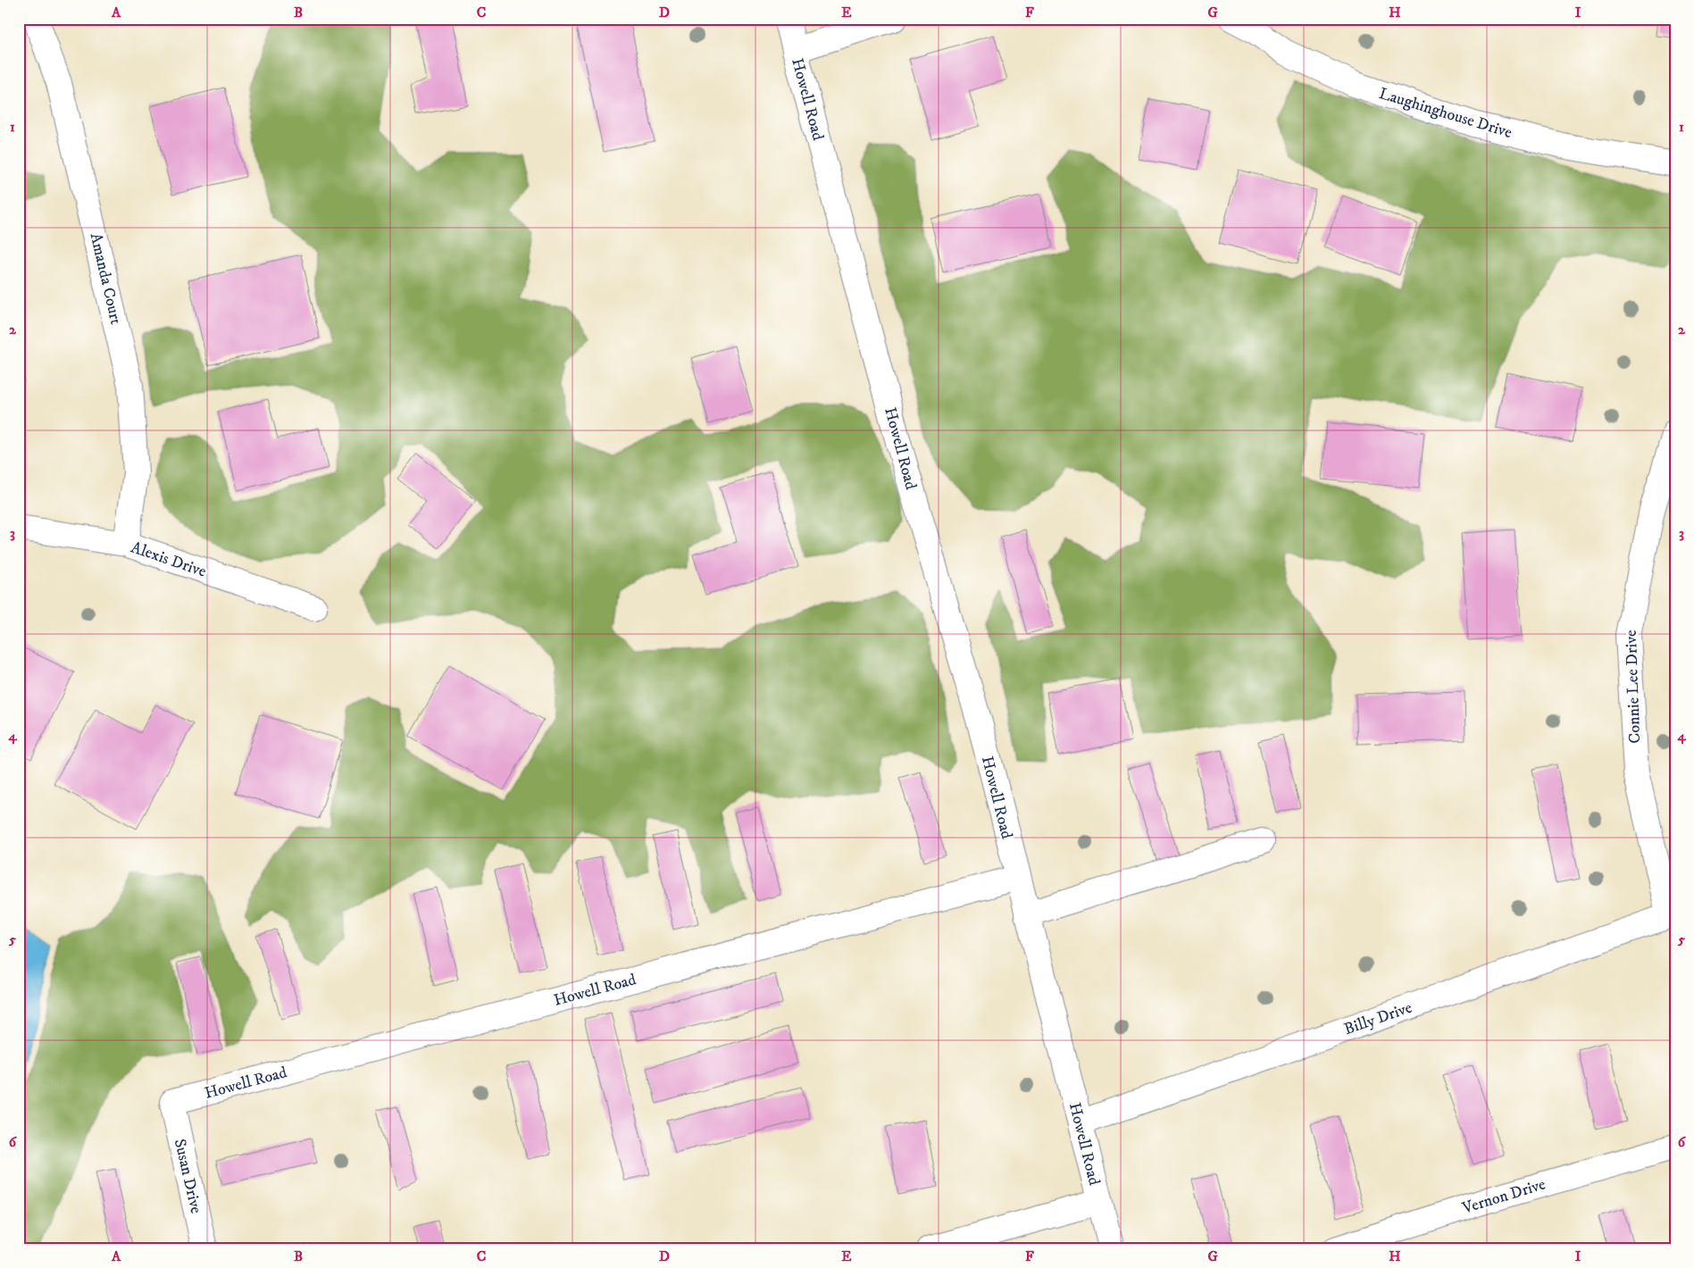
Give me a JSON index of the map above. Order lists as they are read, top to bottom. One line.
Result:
{"streets":{"street":["Howell Road","Laughinghouse Drive","Amanda Court","Alexis Drive","Connie Lee Drive","Billy Drive","Susan Drive","Vernon Drive"]},"crossings":[["Howell Road","Billy Drive"],["Howell Road","Susan Drive"],["Amanda Court","Alexis Drive"],["Connie Lee Drive","Billy Drive"]],"grid":{"columns":["A","B","C","D","E","F","G","H","I"],"rows":["1","2","3","4","5","6"]}}
